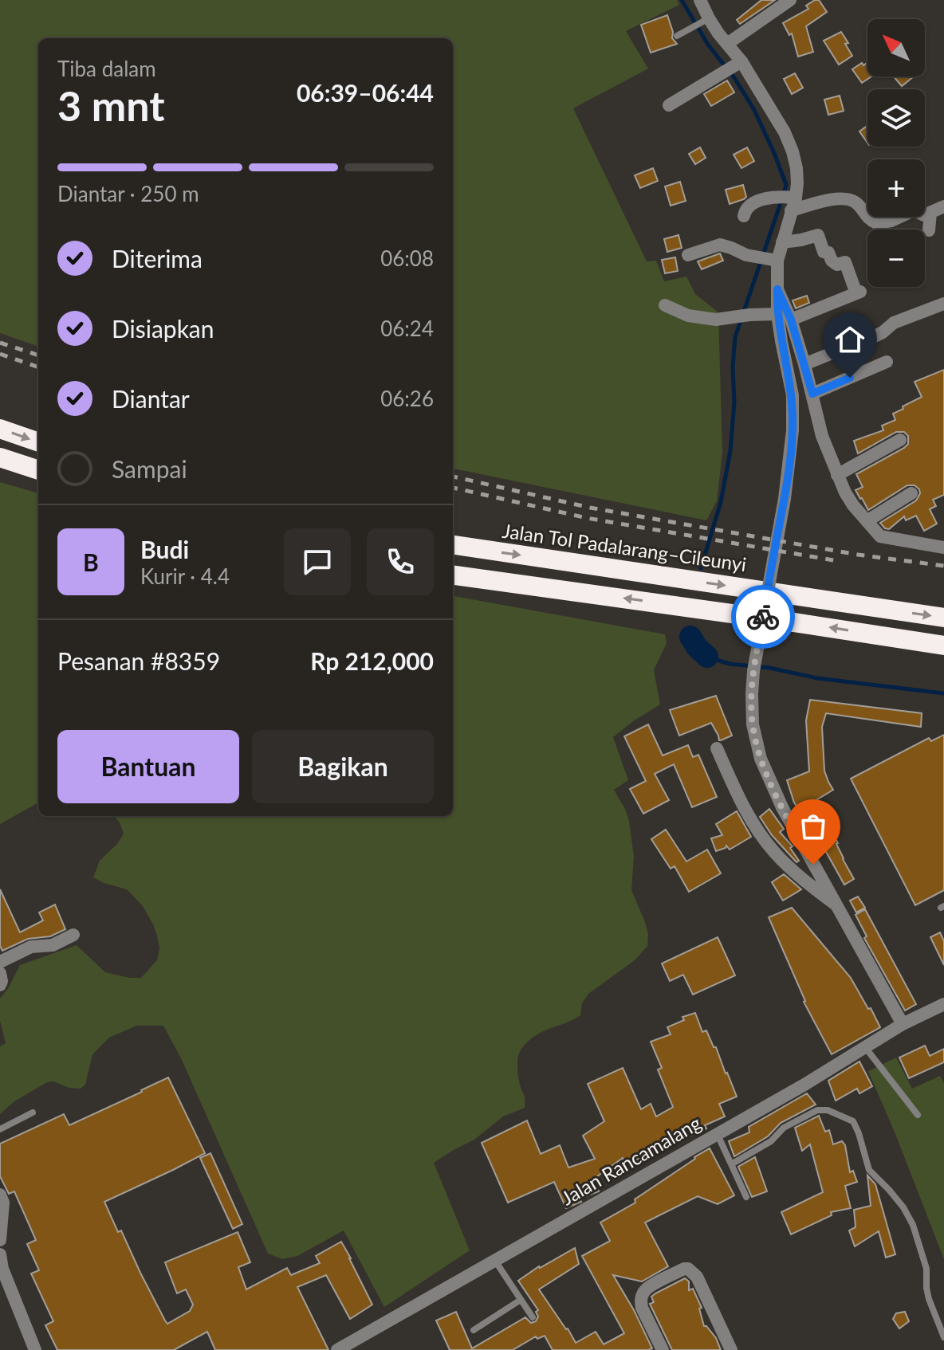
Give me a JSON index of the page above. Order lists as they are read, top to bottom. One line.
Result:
{"streets":{"highway":["Jalan Tol Padalarang–Cileunyi"],"street":["Jalan Rancamalang"]},"north":"top left","page":{"map_buttons":["+","−"],"heading":["3 mnt","Tiba dalam","06:39–06:44"],"panel":["Budi","Kurir · 4.4","Pesanan #8359","Rp 212,000"],"bar":"Diantar · 250 m","list":[["Diterima","06:08"],["Disiapkan","06:24"],["Diantar","06:26"],"Sampai"],"round":"B","buttons":["Bantuan","Bagikan"]}}
